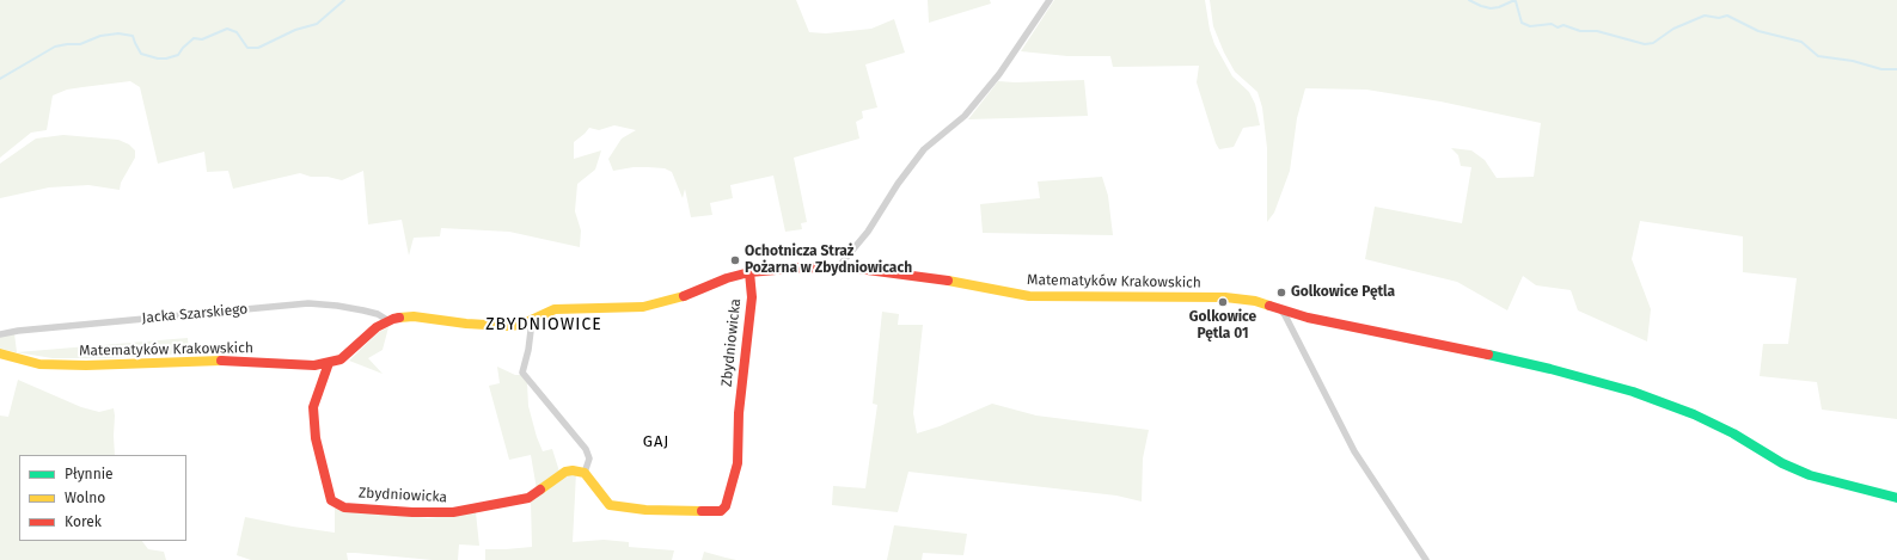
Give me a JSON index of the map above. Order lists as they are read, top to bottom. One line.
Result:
{"streets":{"street":["Matematyków Krakowskich","Jacka Szarskiego","Zbydniowicka"]},"crossings":[["Matematyków Krakowskich","Jacka Szarskiego"],["Matematyków Krakowskich","Zbydniowicka"]],"districts":["ZBYDNIOWICE","GAJ"],"places":["Ochotnicza Straż Pożarna w Zbydniowicach","Golkowice Pętla","Golkowice Pętla 01"],"legend":["Płynnie","Wolno","Korek"]}
